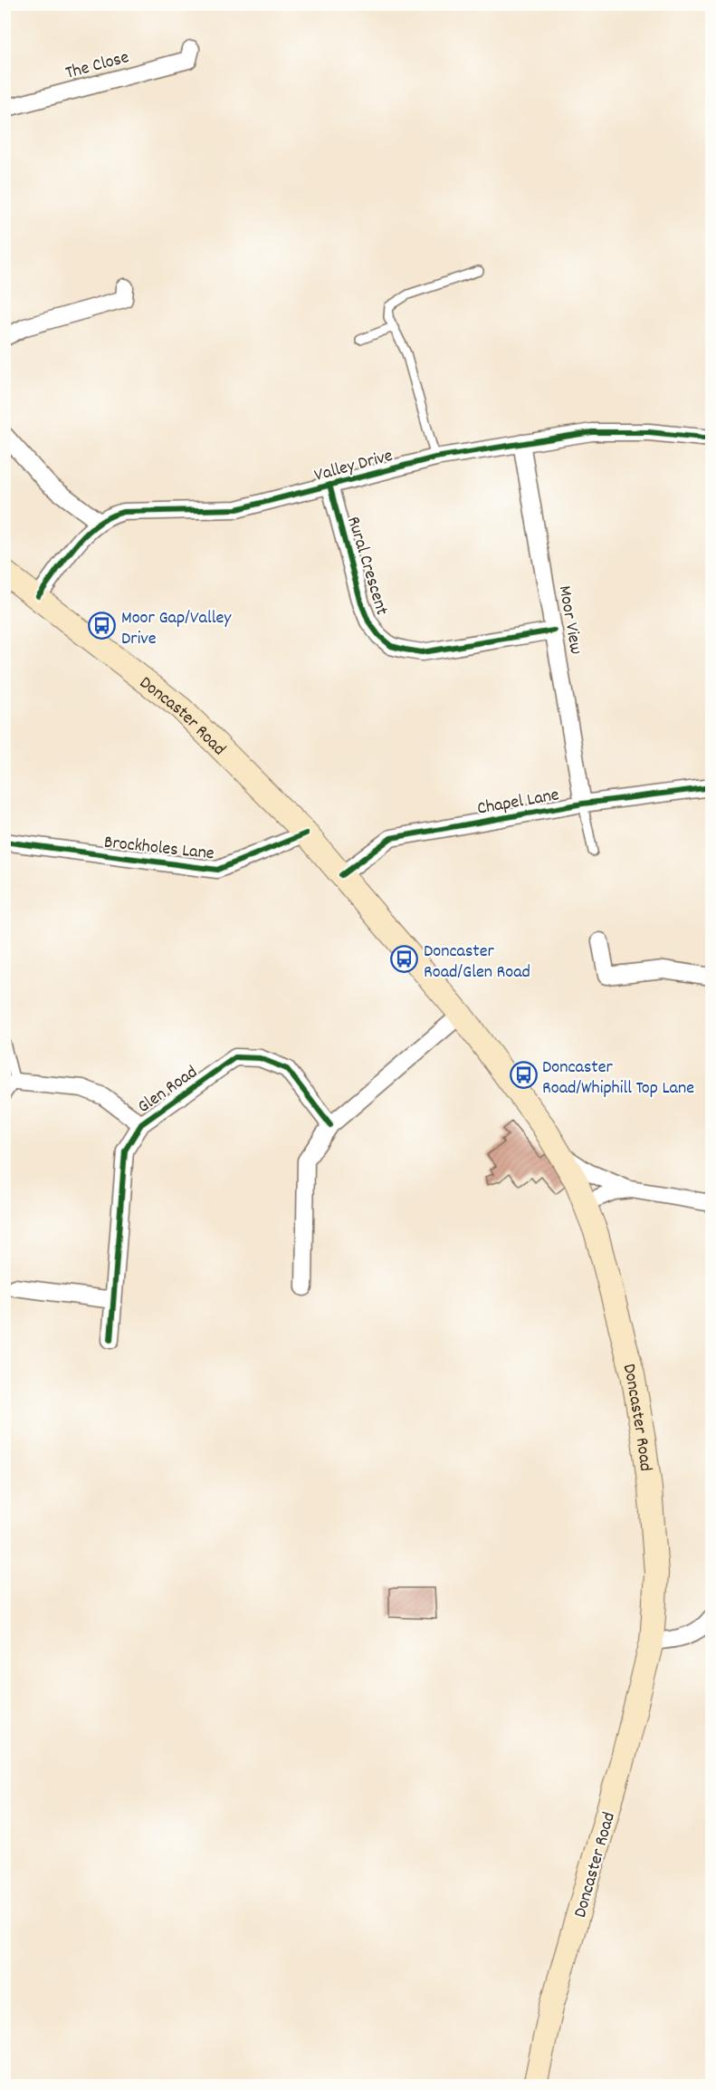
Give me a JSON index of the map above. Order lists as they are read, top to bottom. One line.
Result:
{"streets":{"main road":["Doncaster Road"],"street":["The Close","Valley Drive","Rural Crescent","Moor View","Chapel Lane","Brockholes Lane","Glen Road"]},"crossings":[["Valley Drive","Rural Crescent"],["Valley Drive","Moor View"],["Valley Drive","Doncaster Road"],["Rural Crescent","Moor View"],["Moor View","Chapel Lane"],["Doncaster Road","Chapel Lane"],["Doncaster Road","Brockholes Lane"]],"places":{"bus stop":["Moor Gap/Valley Drive","Doncaster Road/Glen Road","Doncaster Road/Whiphill Top Lane"]}}
